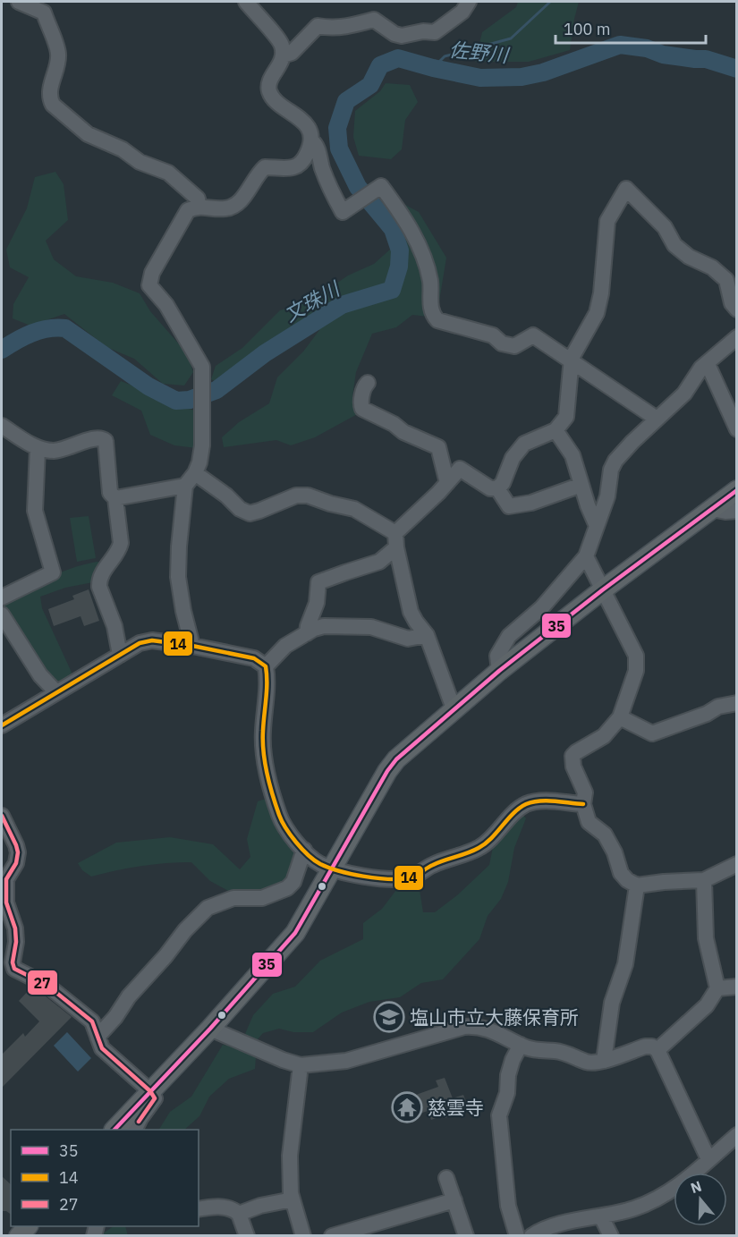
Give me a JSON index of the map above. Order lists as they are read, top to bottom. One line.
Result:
{"water":["佐野川","文珠川"],"places":{"school or university":["塩山市立大藤保育所"],"temple":["慈雲寺"]},"lines":["transit line 35","transit line 14","transit line 27"],"legend":["35","14","27"],"scale_bar":"100 m","north":"top"}
